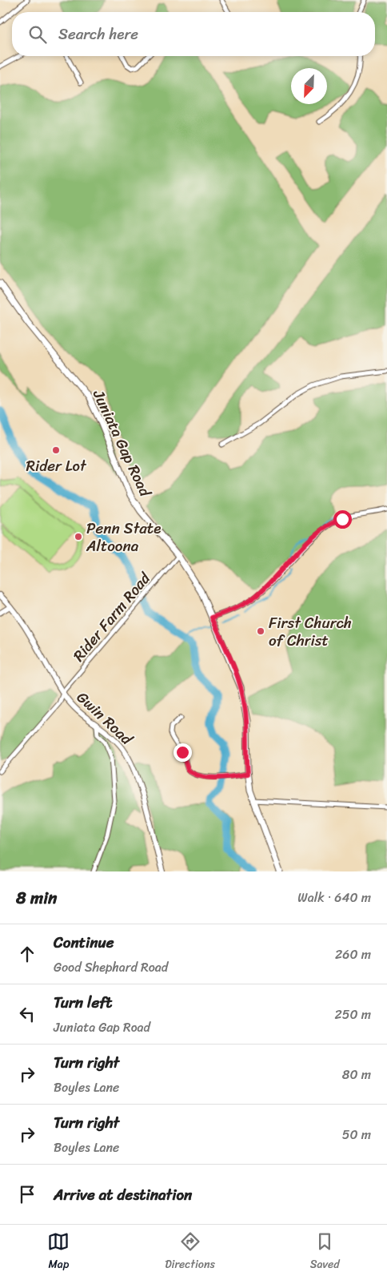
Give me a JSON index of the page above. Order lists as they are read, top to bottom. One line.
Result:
{"streets":{"main road":["Juniata Gap Road"],"street":["Rider Farm Road","Gwin Road"]},"crossings":[["Juniata Gap Road","Rider Farm Road"],["Rider Farm Road","Gwin Road"]],"places":["Rider Lot","Penn State Altoona","First Church of Christ"],"north":"bottom left","page":{"search":"Search here","heading":["8 min","Walk · 640 m"],"list":[["Continue","Good Shephard Road","260 m"],["Turn left","Juniata Gap Road","250 m"],["Turn right","Boyles Lane","80 m"],["Turn right","Boyles Lane","50 m"],"Arrive at destination"],"nav":["Map","Directions","Saved"]}}
